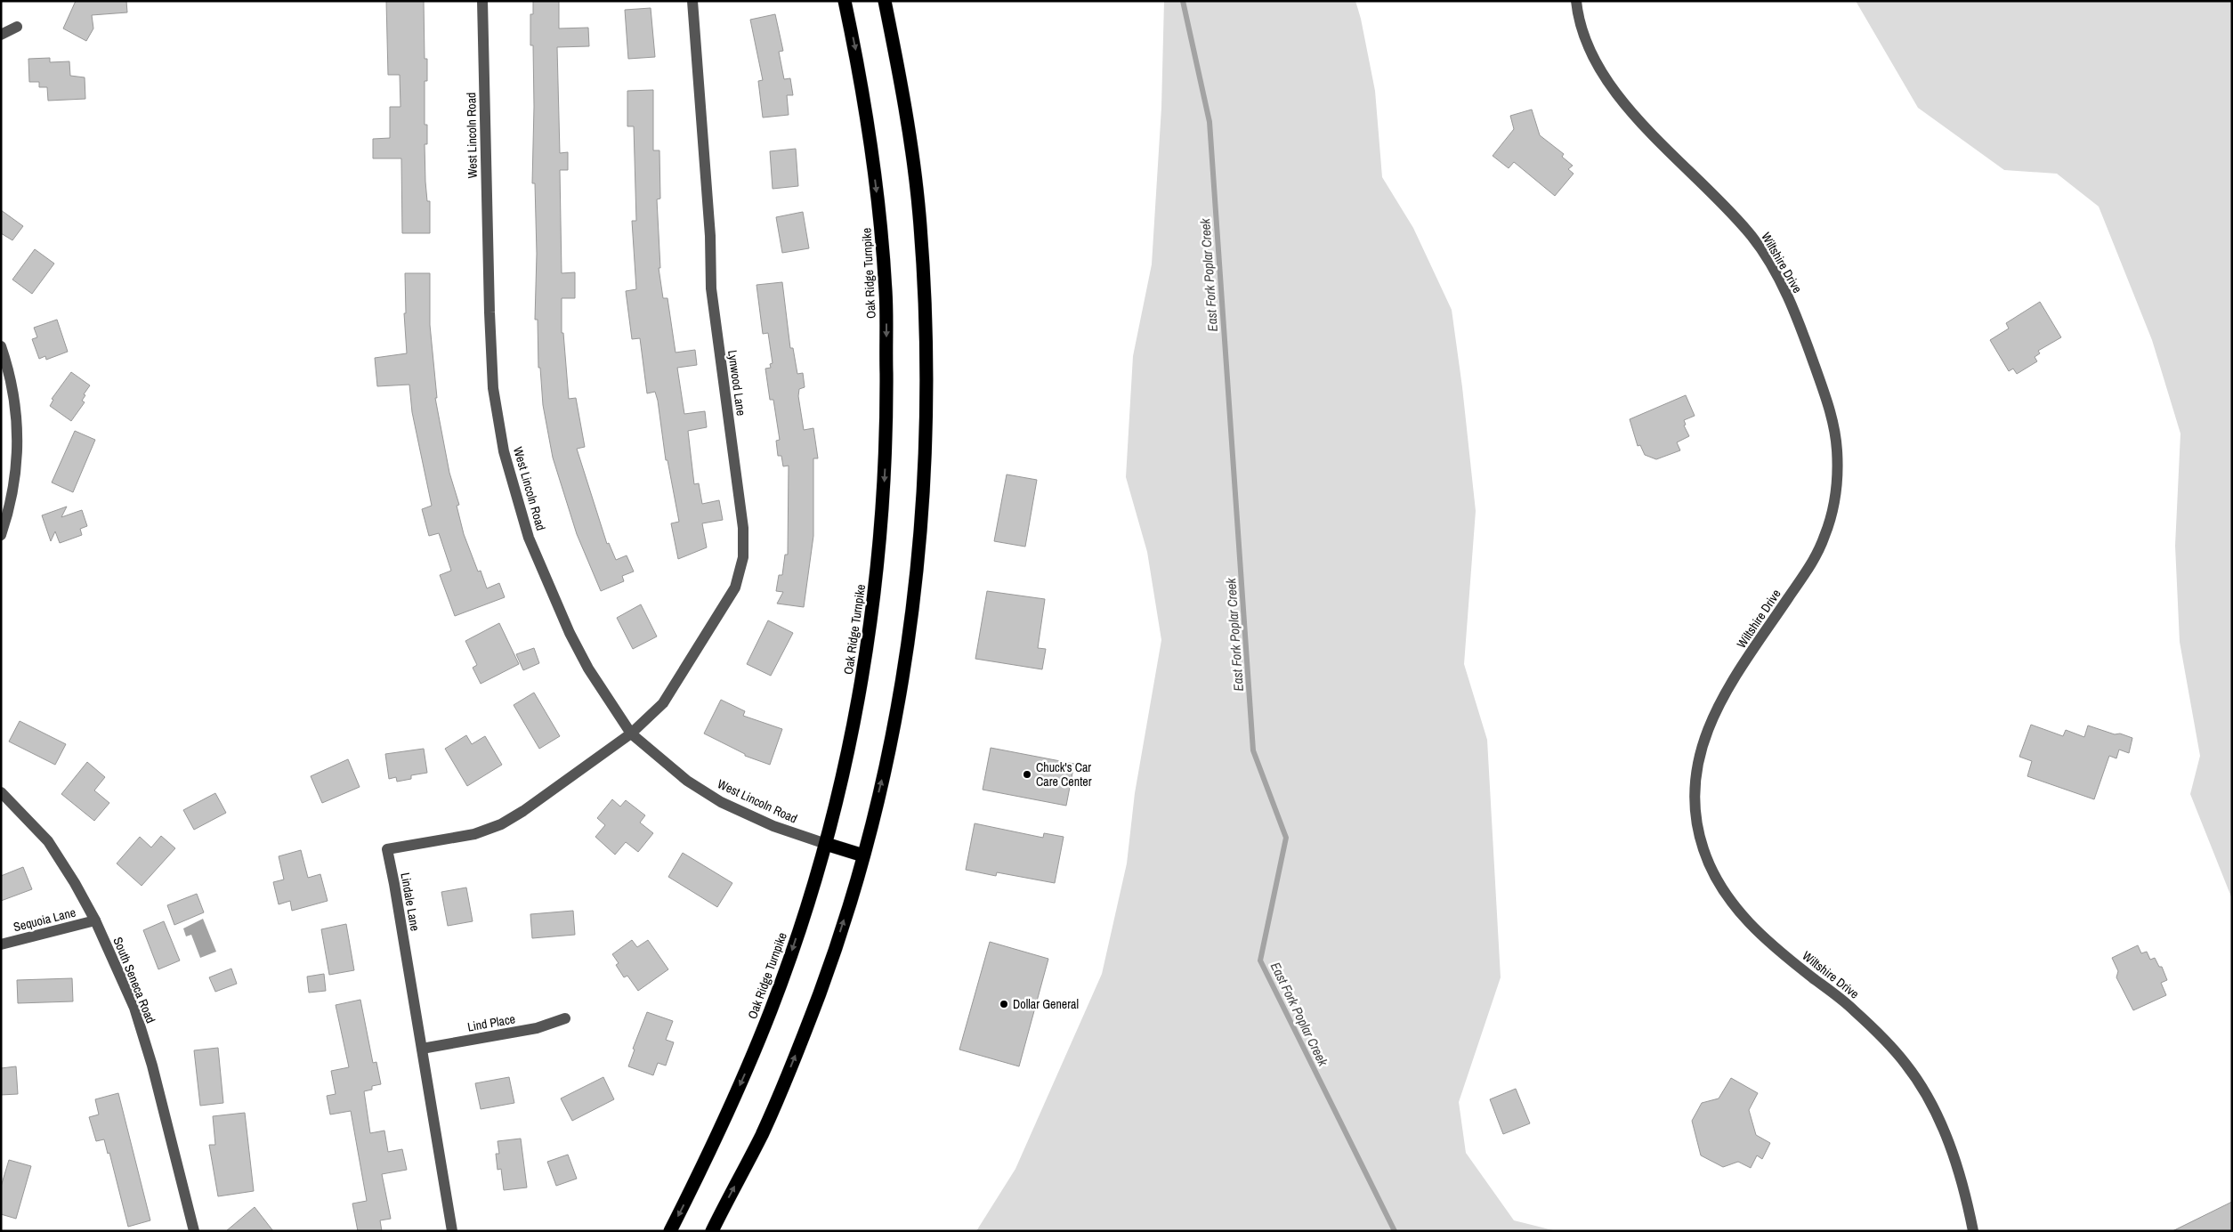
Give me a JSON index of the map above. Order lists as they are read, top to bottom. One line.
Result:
{"streets":{"highway":["Oak Ridge Turnpike"],"street":["West Lincoln Road","Wiltshire Drive","Lynwood Lane","Lindale Lane","Sequoia Lane","South Seneca Road","Lind Place"]},"crossings":[["West Lincoln Road","Oak Ridge Turnpike"],["West Lincoln Road","Lynwood Lane"],["West Lincoln Road","Lindale Lane"],["Lynwood Lane","Lindale Lane"],["Lindale Lane","Lind Place"],["Sequoia Lane","South Seneca Road"]],"water":["East Fork Poplar Creek"],"places":["Chuck's Car Care Center","Dollar General"]}
